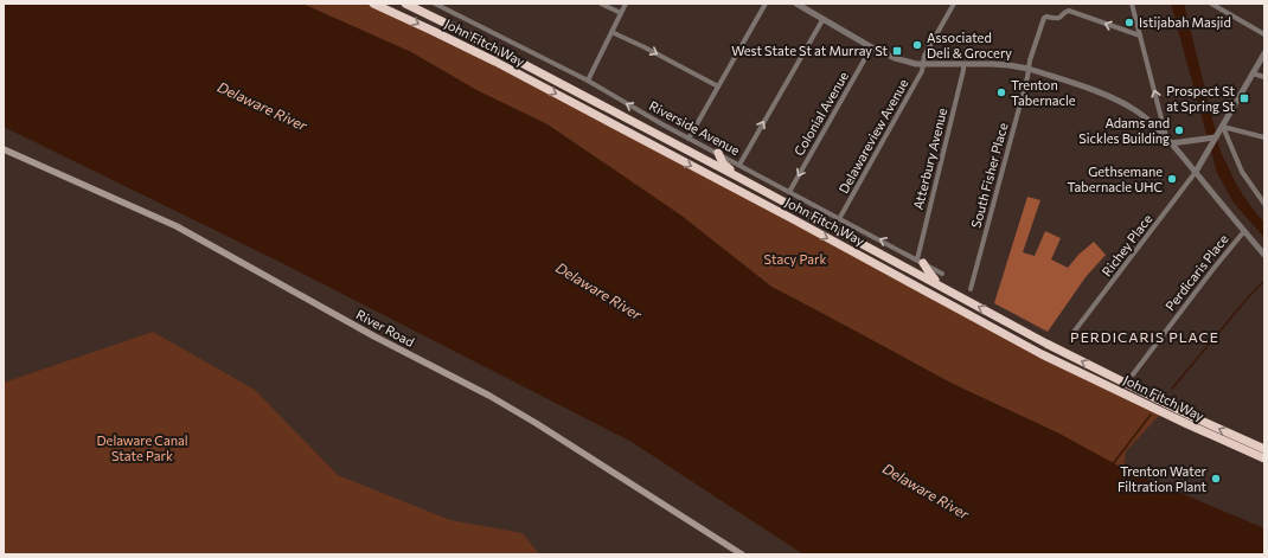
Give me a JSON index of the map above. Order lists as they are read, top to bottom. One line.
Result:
{"streets":{"highway":["John Fitch Way"],"main road":["River Road"],"street":["Colonial Avenue","Riverside Avenue","Delawareview Avenue","Atterbury Avenue","South Fisher Place","Richey Place","Perdicaris Place"]},"crossings":[["Colonial Avenue","Riverside Avenue"],["Riverside Avenue","Delawareview Avenue"],["Riverside Avenue","Atterbury Avenue"]],"one_way":["Colonial Avenue","Riverside Avenue"],"districts":["PERDICARIS PLACE"],"water":["Delaware River"],"parks":["Stacy Park","Delaware Canal State Park"],"places":{"other":["Istijabah Masjid","Associated Deli & Grocery","Trenton Tabernacle","Adams and Sickles Building","Gethsemane Tabernacle UHC","Trenton Water Filtration Plant"],"transit":["West State St at Murray St","Prospect St at Spring St"]}}
